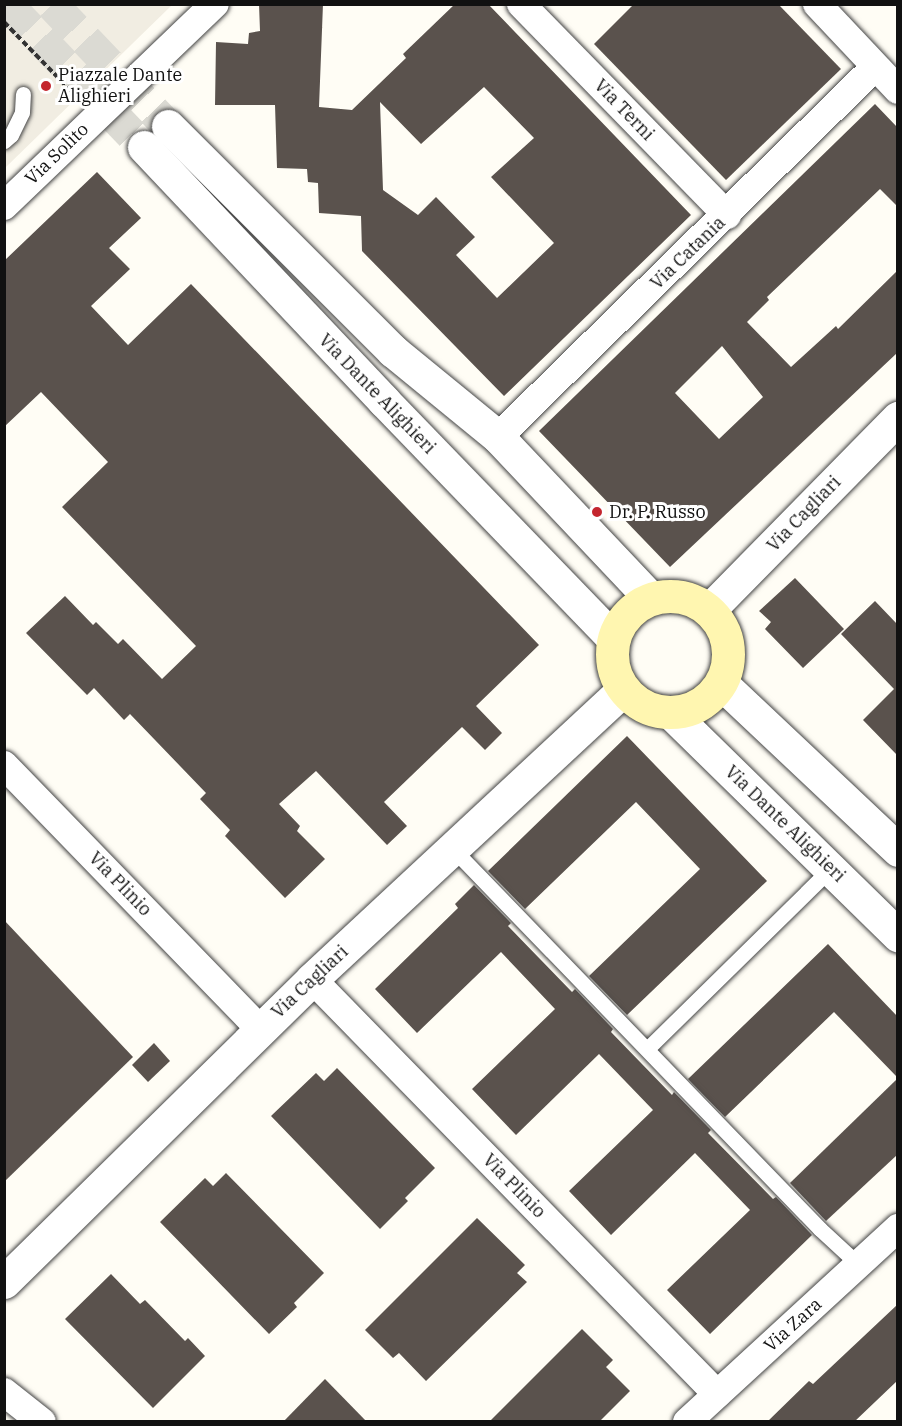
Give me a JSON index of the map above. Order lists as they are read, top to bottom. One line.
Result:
{"streets":{"street":["Via Terni","Via Solìto","Via Catania","Via Dante Alighieri","Via Cagliari","Via Plinio","Via Zara"]},"crossings":[["Via Terni","Via Catania"],["Via Dante Alighieri","Via Cagliari"],["Via Cagliari","Via Plinio"],["Via Plinio","Via Zara"]],"places":["Piazzale Dante Alighieri","Dr. P. Russo"]}
